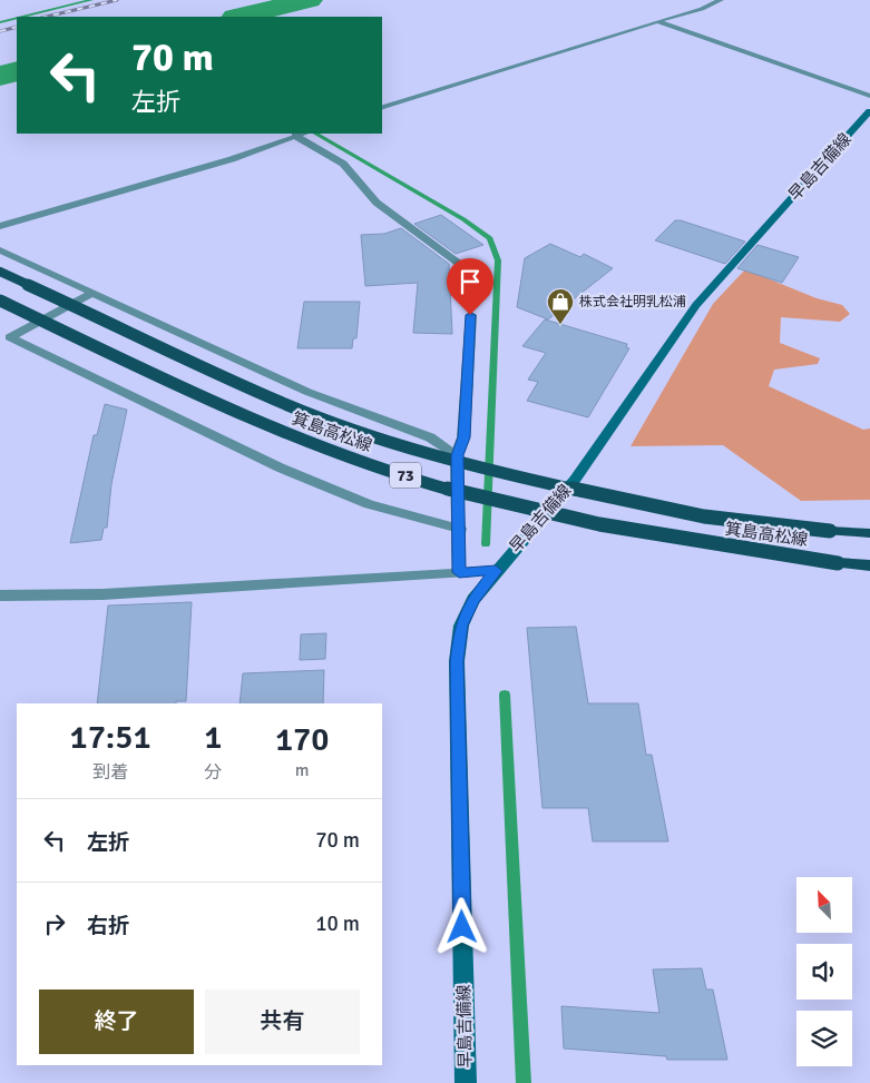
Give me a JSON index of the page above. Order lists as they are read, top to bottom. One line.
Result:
{"streets":{"main road":["早島吉備線","箕島高松線","73"]},"places":{"shop":["株式会社明乳松浦"]},"north":"top left","page":{"turn":["70 m","左折"],"eta":["17:51","到着","1","分","170","m"],"list":[{"name":"左折","value":"70 m"},{"name":"右折","value":"10 m"}],"buttons":["終了","共有"]}}
